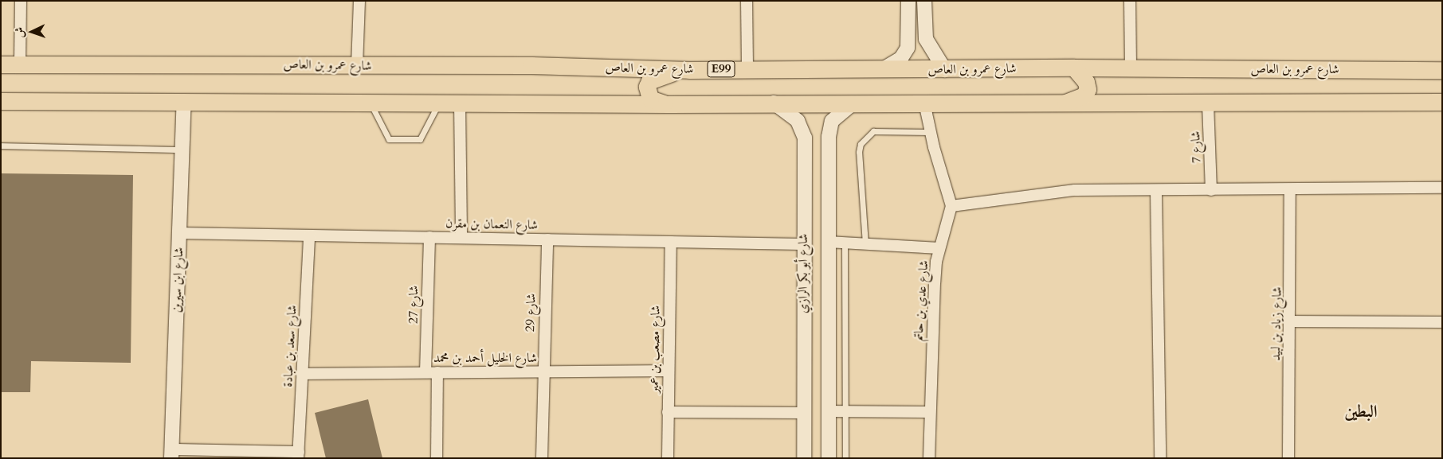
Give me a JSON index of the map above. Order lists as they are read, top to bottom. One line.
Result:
{"streets":{"main road":["شارع عمرو بن العاص","E99"],"street":["شارع 7","شارع النعمان بن مقرن","شارع أبو بكر الرازي","شارع ابن سيرين","شارع عدي بن حاتم","شارع 27","شارع 29","شارع زياد بن لبيد","شارع سعد بن عبادة","شارع مصعب بن عمير","شارع الخليل أحمد بن محمد"]},"crossings":[["شارع النعمان بن مقرن","شارع أبو بكر الرازي"],["شارع النعمان بن مقرن","شارع ابن سيرين"],["شارع النعمان بن مقرن","شارع 27"],["شارع النعمان بن مقرن","شارع 29"],["شارع النعمان بن مقرن","شارع سعد بن عبادة"],["شارع النعمان بن مقرن","شارع مصعب بن عمير"],["شارع 27","شارع الخليل أحمد بن محمد"],["شارع 29","شارع الخليل أحمد بن محمد"],["شارع سعد بن عبادة","شارع الخليل أحمد بن محمد"],["شارع مصعب بن عمير","شارع الخليل أحمد بن محمد"]],"districts":["البطين"],"north":"left"}
